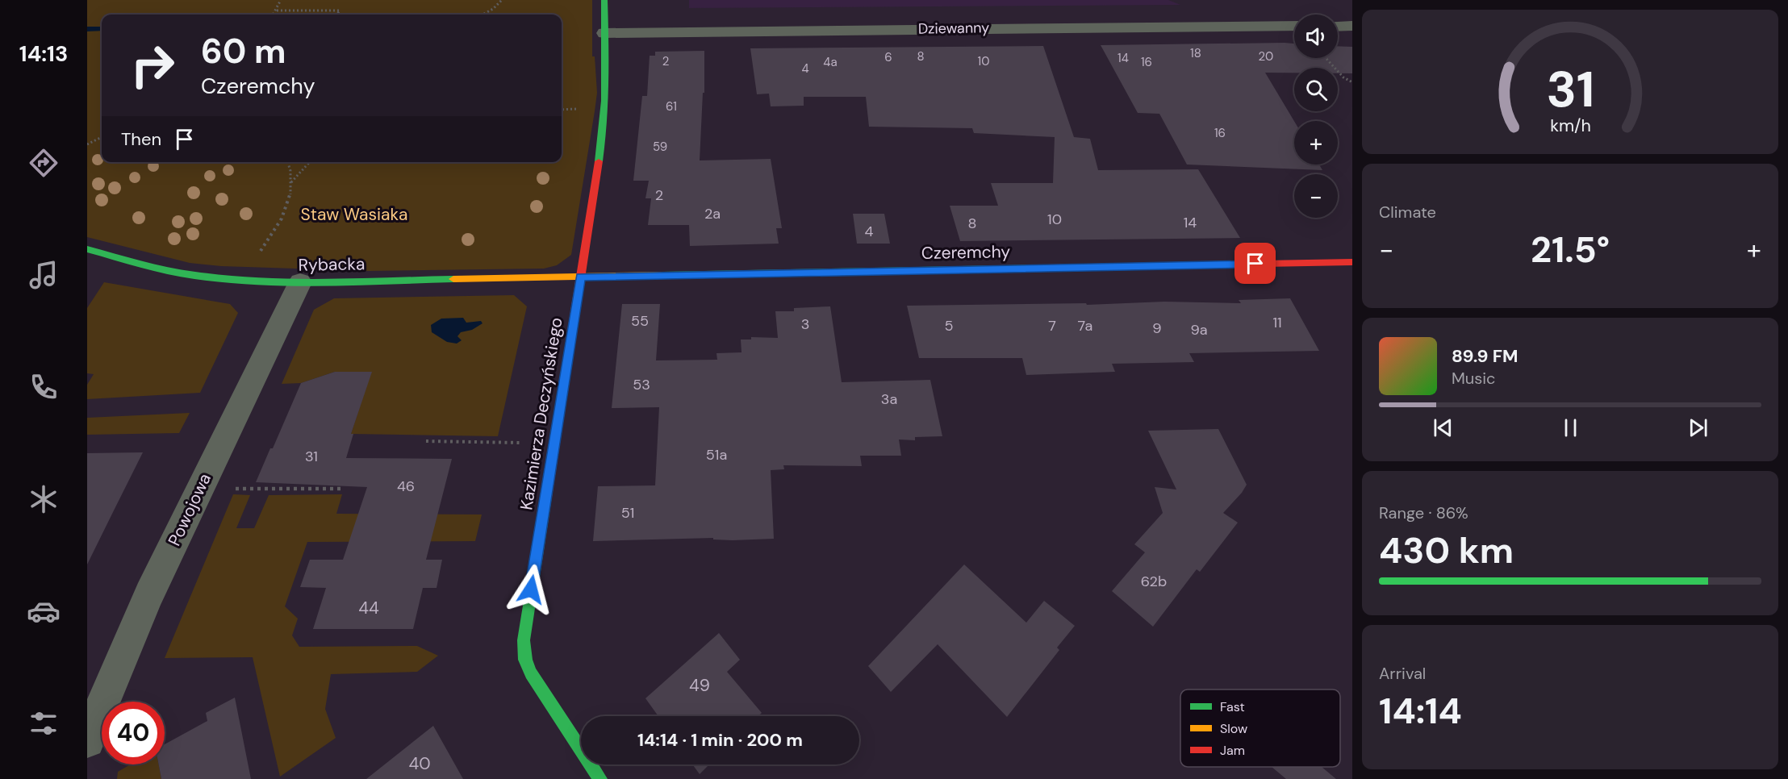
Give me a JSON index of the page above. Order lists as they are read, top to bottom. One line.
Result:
{"streets":{"street":["Dziewanny","Czeremchy","Rybacka","Kazimierza Deczyńskiego","Powojowa"]},"crossings":[["Dziewanny","Kazimierza Deczyńskiego"],["Czeremchy","Rybacka"],["Czeremchy","Kazimierza Deczyńskiego"],["Rybacka","Kazimierza Deczyńskiego"],["Rybacka","Powojowa"]],"parks":["Staw Wasiaka"],"house_numbers":["18","8","20","6","14","2","10","4a","16","4","61","16","59","2","2a","10","14","8","4","55","11","3","5","7","7a","9","9a","53","3a","51a","31","46","51","62b","44","49","40"],"legend":["Fast","Slow","Jam"],"page":{"tabs":"14:13","map_buttons":["+","−"],"turn":["60 m","Czeremchy"],"then":"Then","tile":["Climate",["Range · 86%","430 km"],["Arrival","14:14"]],"heat":["−","21.5°","+"],"song":["89.9 FM","Music"],"limit":"40","trip":"14:14 · 1 min · 200 m","gauge":["31","km/h"]}}
